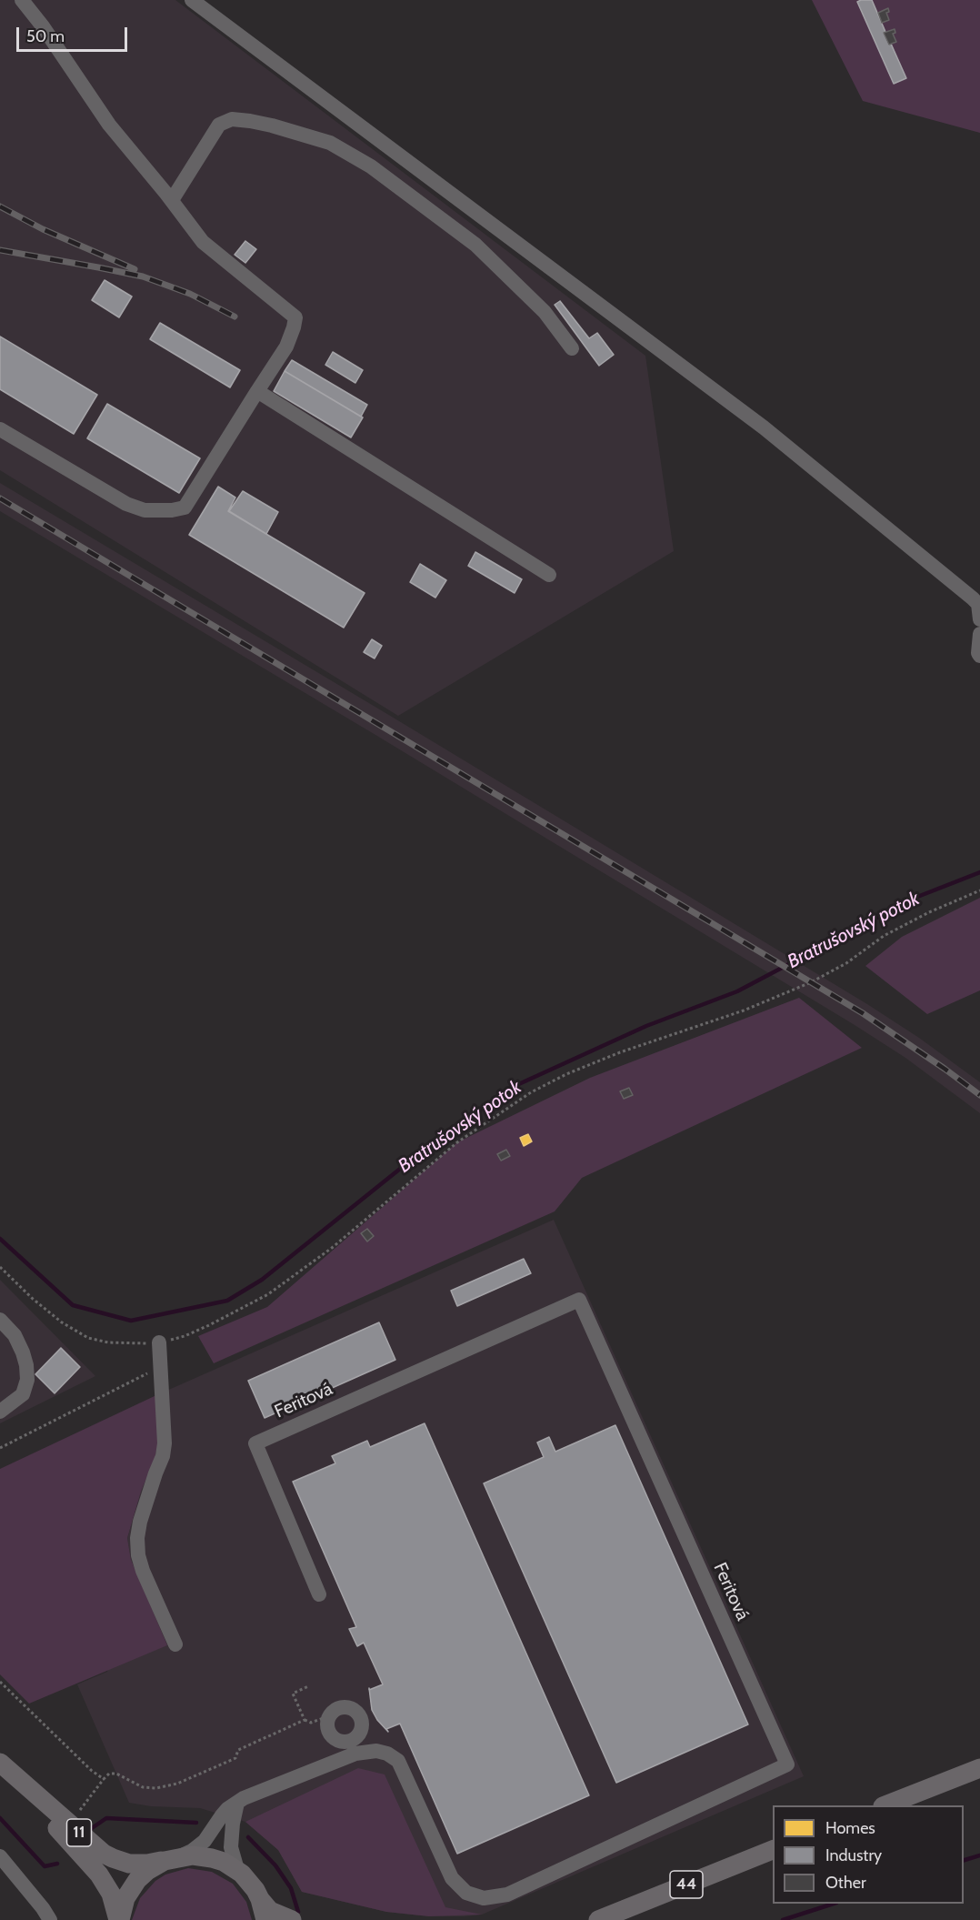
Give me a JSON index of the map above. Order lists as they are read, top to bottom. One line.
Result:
{"streets":{"main road":["11","44"],"lane":["Feritová"]},"water":["Bratrušovský potok"],"legend":["Homes","Industry","Other"],"scale_bar":"50 m"}
